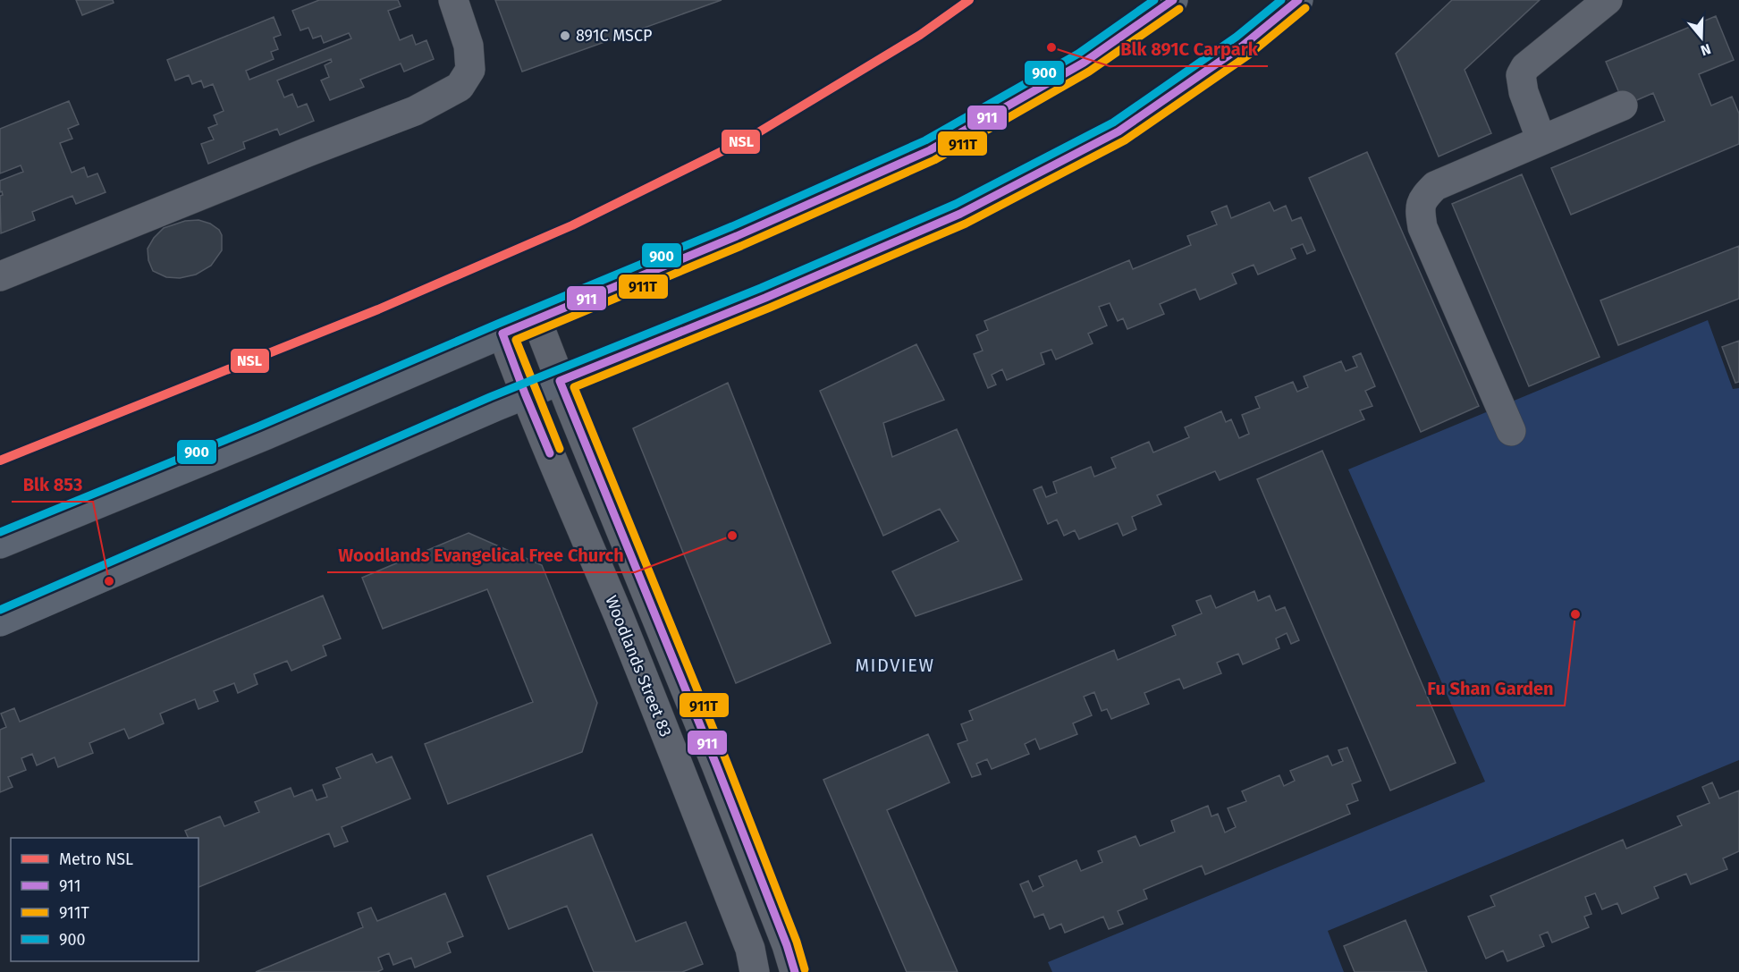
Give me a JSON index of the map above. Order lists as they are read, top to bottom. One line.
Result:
{"streets":{"street":["Woodlands Street 83"]},"districts":["MIDVIEW"],"places":["891C MSCP","Blk 891C Carpark","Woodlands Evangelical Free Church","Blk 853","Fu Shan Garden"],"lines":["metro line NSL","transit line 911","transit line 900","transit line 911T"],"legend":["Metro NSL","911","911T","900"],"north":"bottom"}
